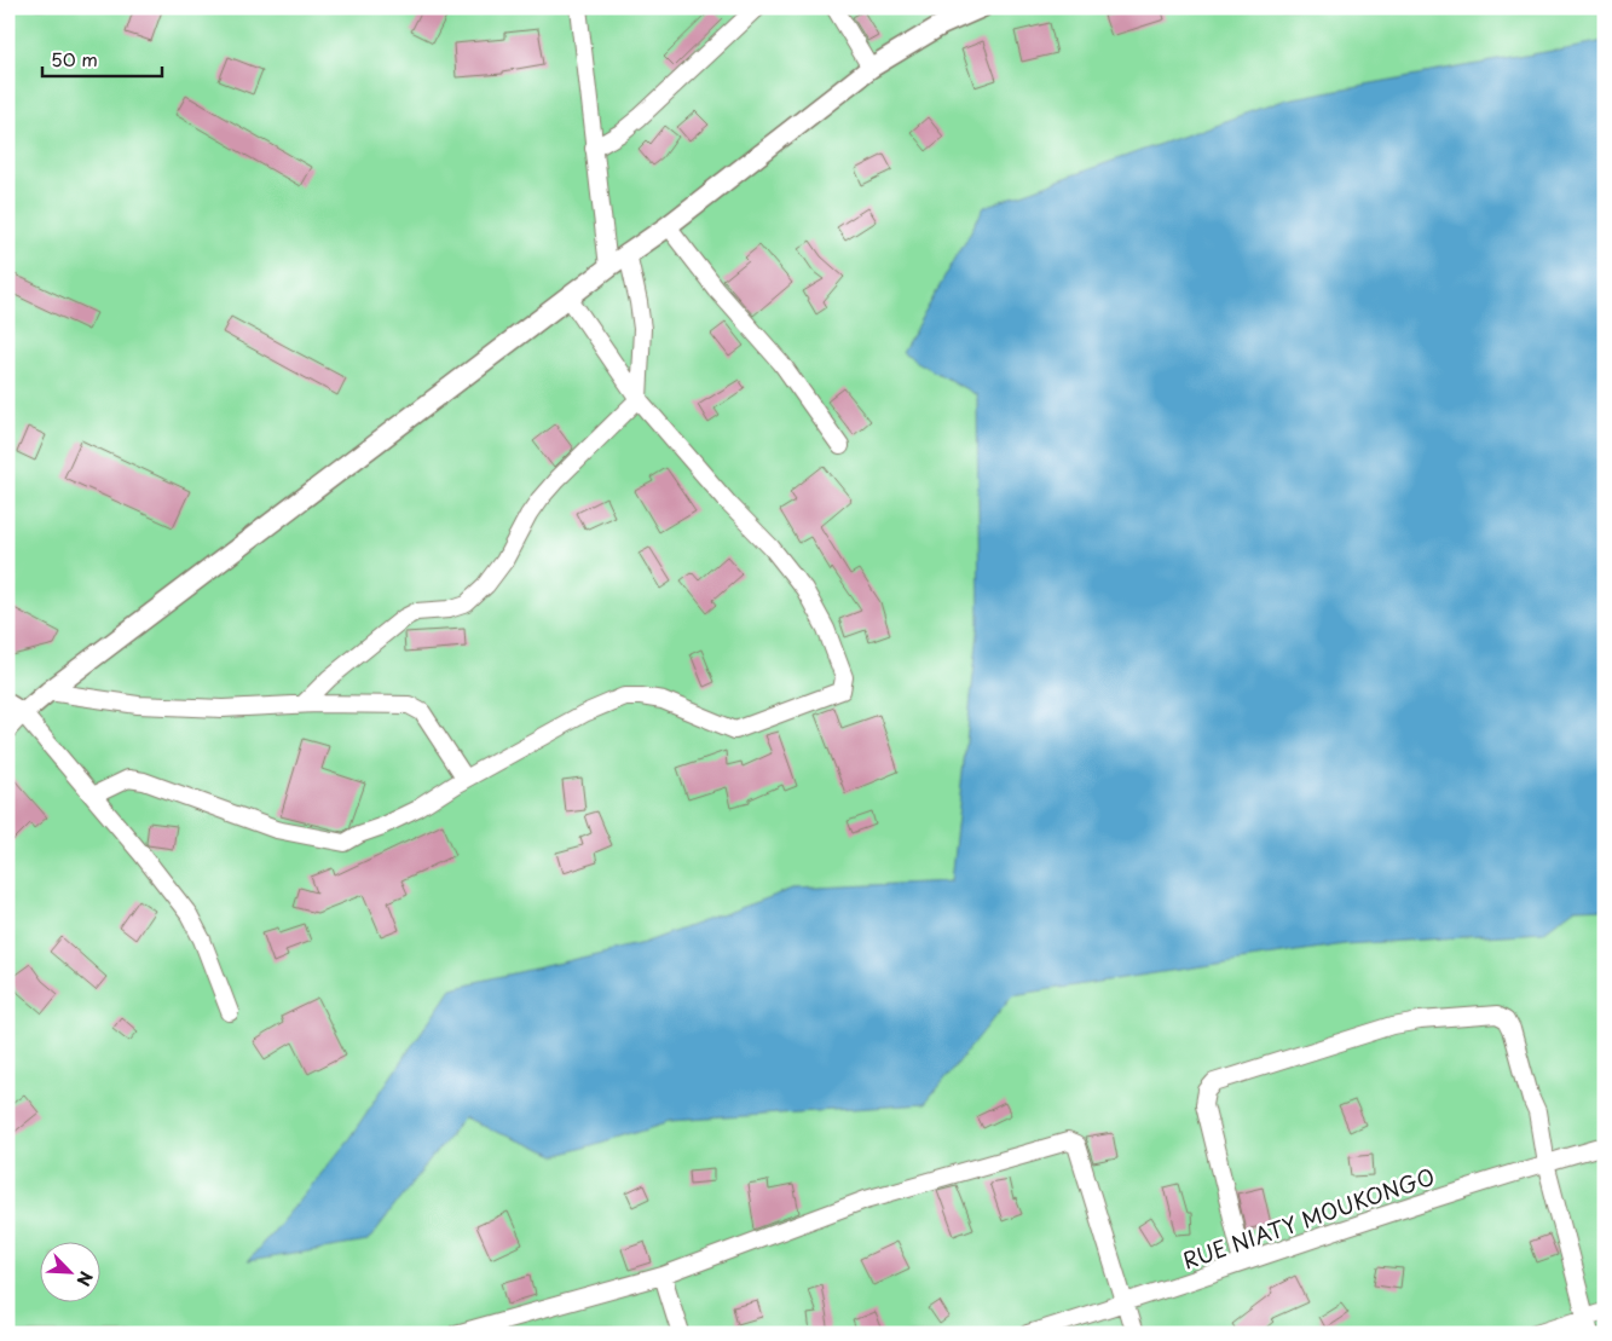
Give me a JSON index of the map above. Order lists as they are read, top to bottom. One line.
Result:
{"streets":{"street":["RUE NIATY MOUKONGO"]},"scale_bar":"50 m","north":"bottom right"}
